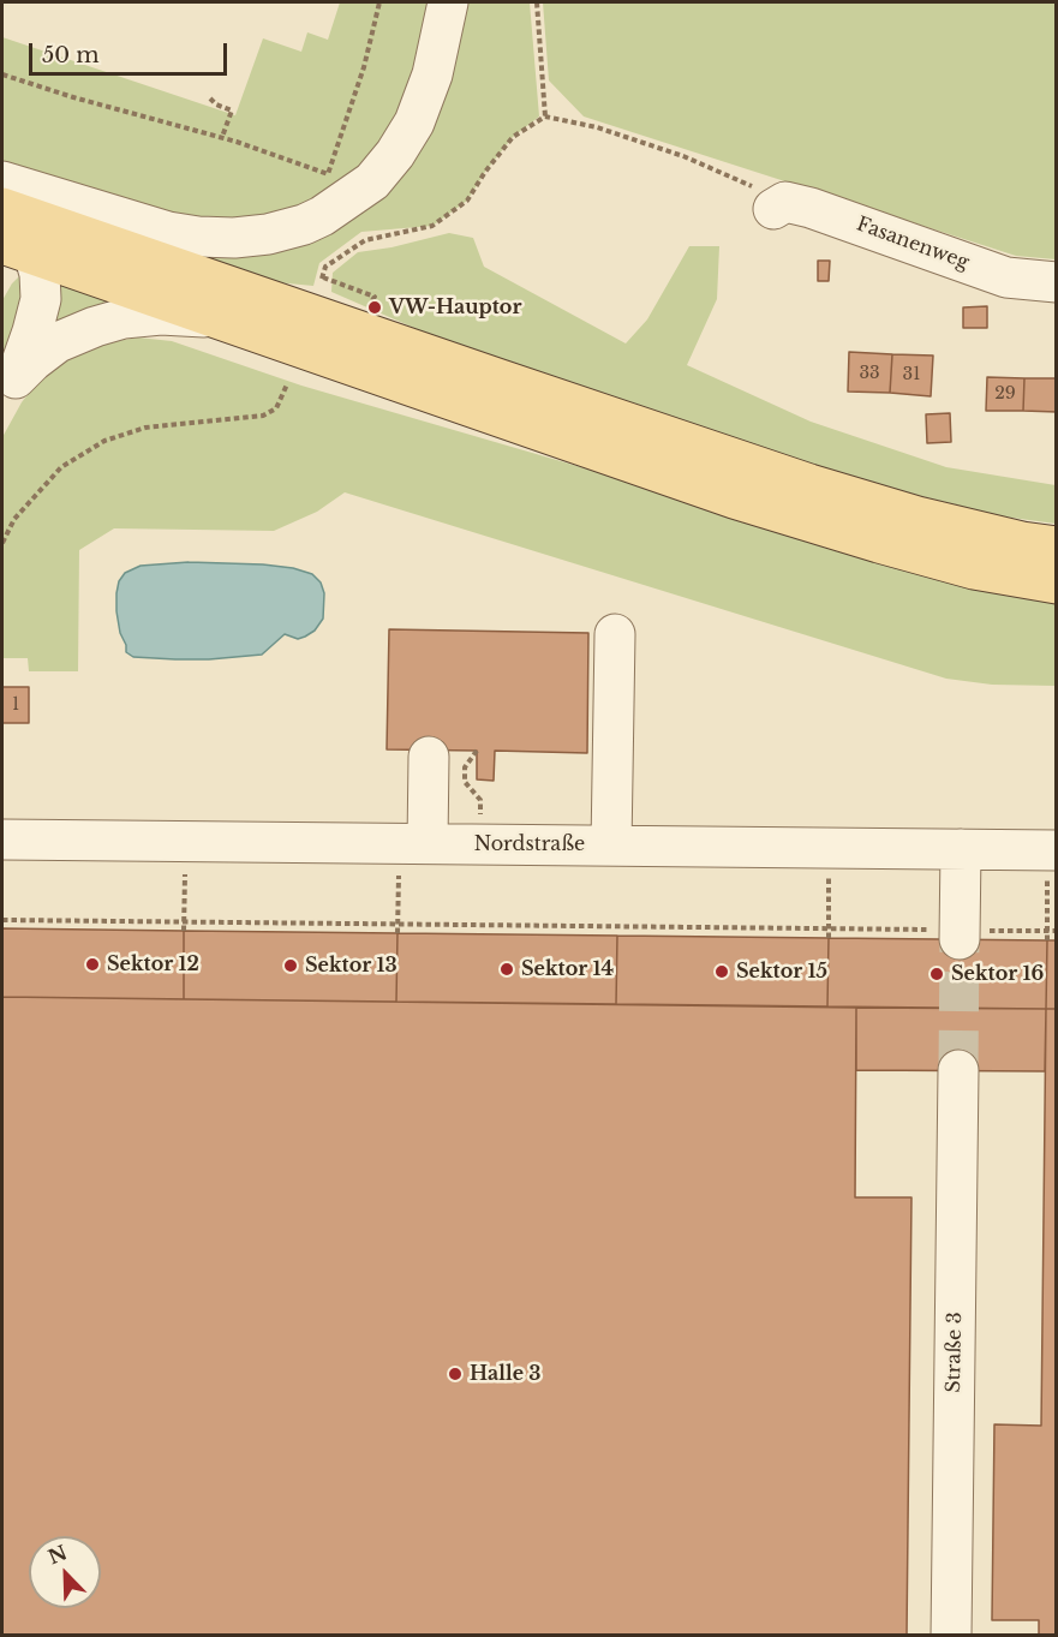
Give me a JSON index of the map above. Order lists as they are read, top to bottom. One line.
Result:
{"streets":{"street":["Fasanenweg","Nordstraße","Straße 3"]},"places":["VW-Hauptor","Sektor 12","Sektor 13","Sektor 14","Sektor 15","Sektor 16","Halle 3"],"house_numbers":["33","31","29","1"],"scale_bar":"50 m","north":"top left"}
